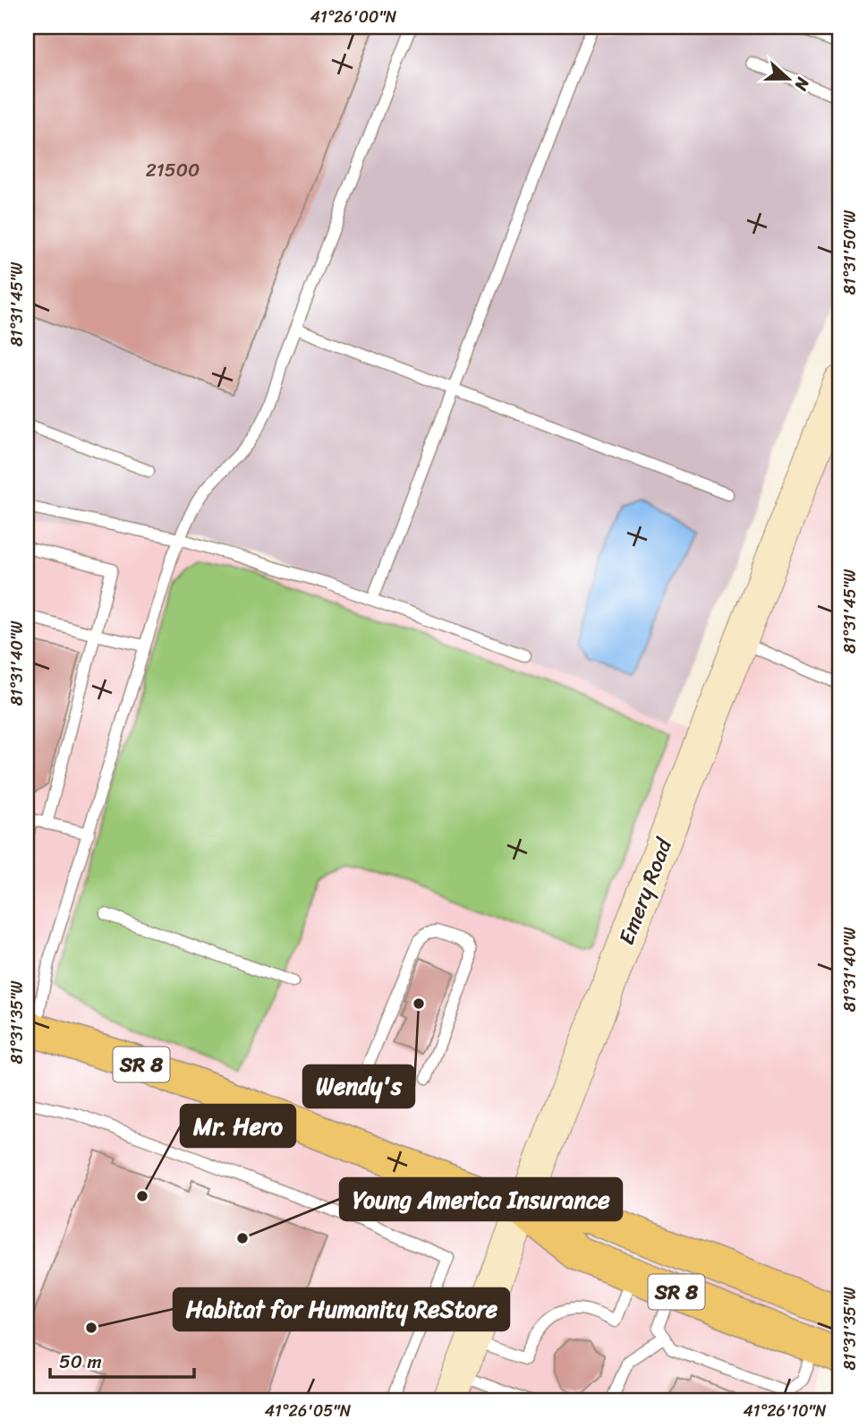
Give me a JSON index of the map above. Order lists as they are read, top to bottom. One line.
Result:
{"streets":{"main road":["Emery Road","SR 8"]},"crossings":[["Emery Road","SR 8"]],"places":["Wendy's","Mr. Hero","Young America Insurance","Habitat for Humanity ReStore"],"house_numbers":["21500"],"scale_bar":"50 m","north":"right","coordinates":["41°26'00\"N","81°31'50\"W","81°31'45\"W","81°31'40\"W","81°31'35\"W","41°26'05\"N","41°26'10\"N"]}
